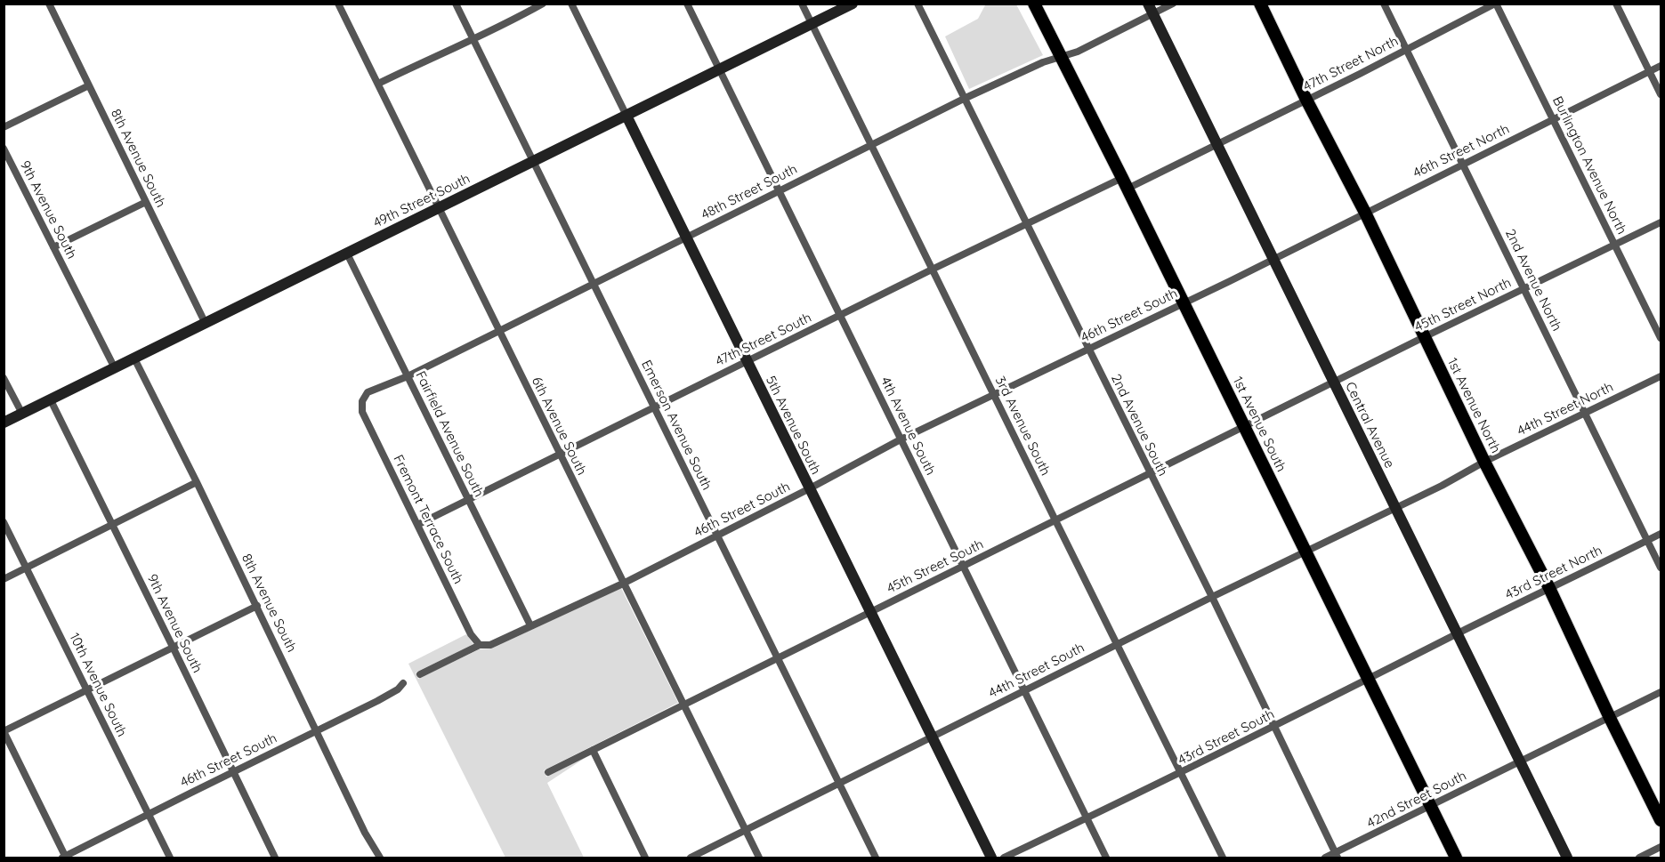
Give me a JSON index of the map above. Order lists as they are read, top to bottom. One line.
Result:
{"streets":{"main road":["49th Street South","1st Avenue North","1st Avenue South","5th Avenue South","Central Avenue"],"street":["47th Street North","46th Street North","8th Avenue South","Burlington Avenue North","48th Street South","9th Avenue South","2nd Avenue North","45th Street North","46th Street South","47th Street South","44th Street North","Emerson Avenue South","2nd Avenue South","6th Avenue South","4th Avenue South","3rd Avenue South","Fairfield Avenue South","Fremont Terrace South","45th Street South","43rd Street North","44th Street South","10th Avenue South","43rd Street South","42nd Street South"]},"crossings":[["47th Street North","Burlington Avenue North"],["47th Street North","2nd Avenue North"],["47th Street North","47th Street South"],["47th Street North","1st Avenue North"],["47th Street North","Central Avenue"],["46th Street North","Burlington Avenue North"],["46th Street North","2nd Avenue North"],["46th Street North","46th Street South"],["46th Street North","1st Avenue North"],["46th Street North","Central Avenue"],["8th Avenue South","49th Street South"],["8th Avenue South","46th Street South"],["Burlington Avenue North","45th Street North"],["48th Street South","1st Avenue South"],["48th Street South","Emerson Avenue South"],["48th Street South","5th Avenue South"],["48th Street South","2nd Avenue South"],["48th Street South","Central Avenue"],["48th Street South","6th Avenue South"],["48th Street South","4th Avenue South"],["48th Street South","3rd Avenue South"],["48th Street South","Fairfield Avenue South"],["48th Street South","Fremont Terrace South"],["49th Street South","9th Avenue South"],["49th Street South","Emerson Avenue South"],["49th Street South","5th Avenue South"],["49th Street South","6th Avenue South"],["49th Street South","4th Avenue South"],["49th Street South","3rd Avenue South"],["49th Street South","Fairfield Avenue South"],["9th Avenue South","46th Street South"],["2nd Avenue North","45th Street North"],["2nd Avenue North","44th Street North"],["2nd Avenue North","43rd Street North"],["45th Street North","1st Avenue North"],["45th Street North","Central Avenue"],["45th Street North","45th Street South"],["46th Street South","1st Avenue South"],["46th Street South","Emerson Avenue South"],["46th Street South","5th Avenue South"],["46th Street South","2nd Avenue South"],["46th Street South","Central Avenue"],["46th Street South","6th Avenue South"],["46th Street South","4th Avenue South"],["46th Street South","3rd Avenue South"],["46th Street South","Fairfield Avenue South"],["46th Street South","Fremont Terrace South"],["46th Street South","10th Avenue South"],["47th Street South","1st Avenue South"],["47th Street South","Emerson Avenue South"],["47th Street South","5th Avenue South"],["47th Street South","2nd Avenue South"],["47th Street South","Central Avenue"],["47th Street South","6th Avenue South"],["47th Street South","4th Avenue South"],["47th Street South","3rd Avenue South"],["47th Street South","Fairfield Avenue South"],["47th Street South","Fremont Terrace South"],["1st Avenue North","44th Street North"],["1st Avenue North","43rd Street North"],["1st Avenue North","42nd Street South"],["44th Street North","Central Avenue"],["44th Street North","44th Street South"],["1st Avenue South","45th Street South"],["1st Avenue South","44th Street South"],["1st Avenue South","43rd Street South"],["1st Avenue South","42nd Street South"],["Emerson Avenue South","45th Street South"],["Emerson Avenue South","44th Street South"],["5th Avenue South","45th Street South"],["5th Avenue South","44th Street South"],["2nd Avenue South","45th Street South"],["2nd Avenue South","44th Street South"],["2nd Avenue South","43rd Street South"],["2nd Avenue South","42nd Street South"],["Central Avenue","45th Street South"],["Central Avenue","43rd Street North"],["Central Avenue","44th Street South"],["Central Avenue","43rd Street South"],["Central Avenue","42nd Street South"],["6th Avenue South","45th Street South"],["6th Avenue South","44th Street South"],["4th Avenue South","45th Street South"],["4th Avenue South","44th Street South"],["4th Avenue South","43rd Street South"],["3rd Avenue South","45th Street South"],["3rd Avenue South","44th Street South"],["3rd Avenue South","43rd Street South"],["43rd Street North","43rd Street South"]]}
